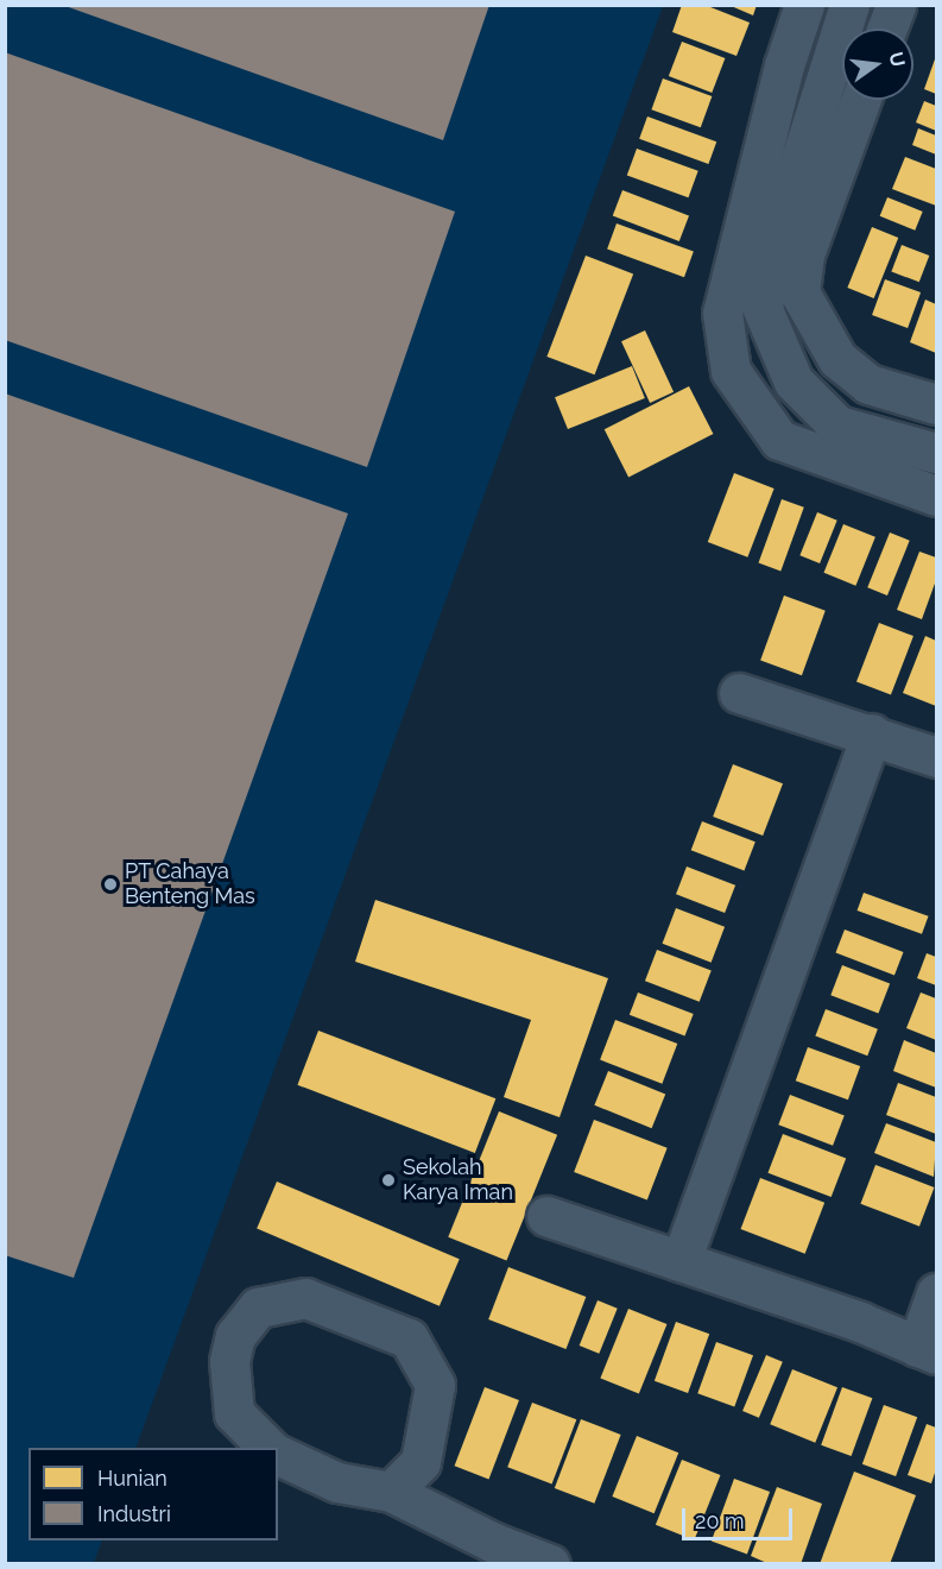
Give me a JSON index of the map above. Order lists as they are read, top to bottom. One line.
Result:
{"places":["PT Cahaya Benteng Mas","Sekolah Karya Iman"],"legend":["Hunian","Industri"],"scale_bar":"20 m","north":"right"}
